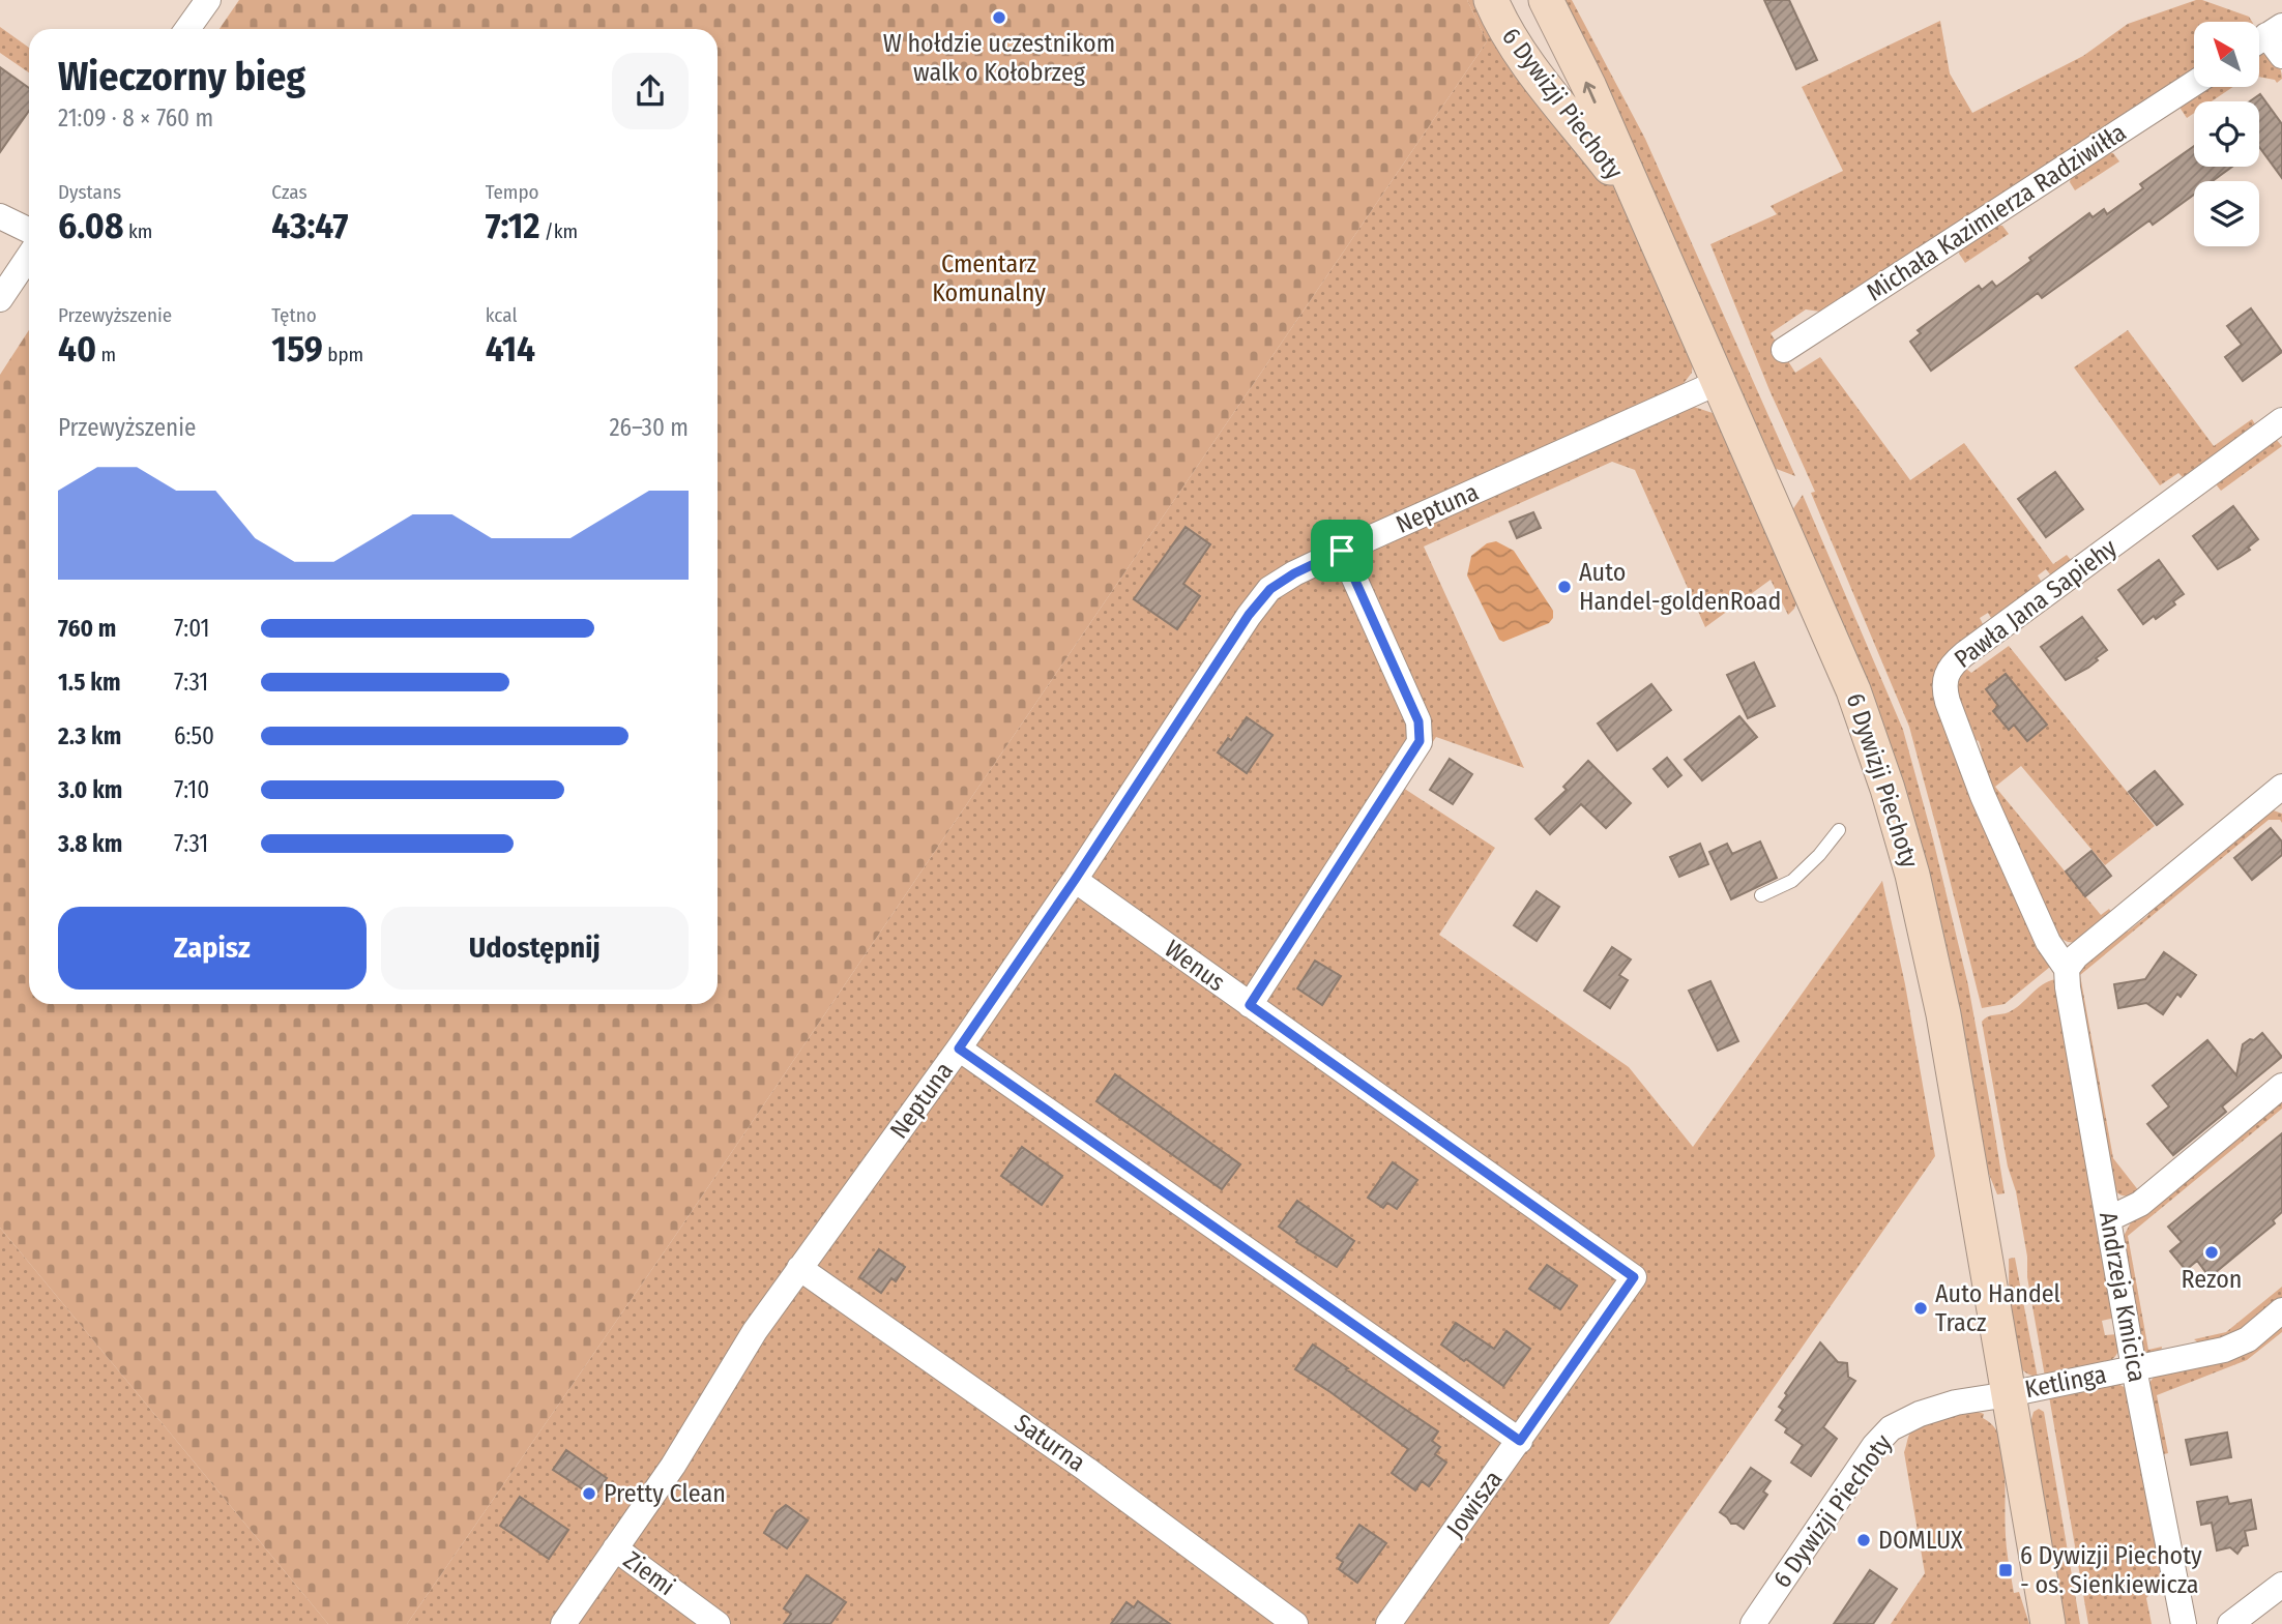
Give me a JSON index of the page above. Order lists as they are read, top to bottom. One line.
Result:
{"streets":{"street":["6 Dywizji Piechoty","Michała Kazimierza Radziwiłła","Neptuna","Pawła Jana Sapiehy","Wenus","Andrzeja Kmicica","Ketlinga","Saturna","Jowisza","Ziemi"]},"crossings":[["6 Dywizji Piechoty","Neptuna"],["6 Dywizji Piechoty","Ketlinga"],["Neptuna","Wenus"],["Neptuna","Saturna"],["Neptuna","Ziemi"],["Pawła Jana Sapiehy","Andrzeja Kmicica"],["Wenus","Jowisza"],["Andrzeja Kmicica","Ketlinga"]],"parks":["Cmentarz Komunalny"],"places":{"other":["W hołdzie uczestnikom walk o Kołobrzeg","Auto Handel-goldenRoad","Rezon","Auto Handel Tracz","Pretty Clean","DOMLUX"],"transit":["6 Dywizji Piechoty - os. Sienkiewicza"]},"north":"top left","page":{"heading":["Wieczorny bieg","21:09 · 8 × 760 m"],"stats":[["Dystans","6.08 km"],["Czas","43:47"],["Tempo","7:12 /km"],["Przewyższenie","40 m"],["Tętno","159 bpm"],["kcal","414"]],"chart":["Przewyższenie","26–30 m"],"list":[{"name":"760 m","note":"7:01"},{"name":"1.5 km","note":"7:31"},{"name":"2.3 km","note":"6:50"},{"name":"3.0 km","note":"7:10"},{"name":"3.8 km","note":"7:31"}],"buttons":["Zapisz","Udostępnij"]}}
